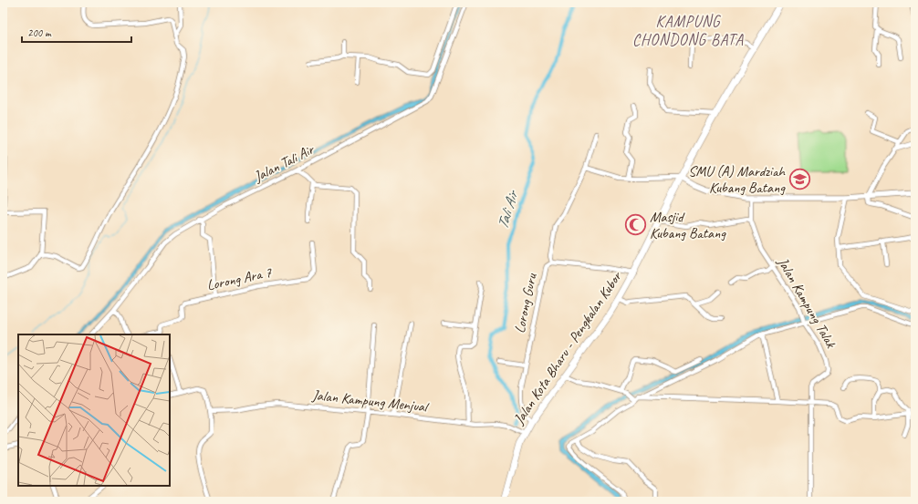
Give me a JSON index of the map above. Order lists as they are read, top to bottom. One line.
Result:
{"streets":{"main road":["Jalan Kota Bharu - Pengkalan Kubor"],"street":["Jalan Tali Air","Lorong Ara 7","Jalan Kampung Talak","Lorong Guru","Jalan Kampung Menjual"]},"crossings":[["Lorong Guru","Jalan Kota Bharu - Pengkalan Kubor"],["Jalan Kota Bharu - Pengkalan Kubor","Jalan Kampung Menjual"]],"districts":["KAMPUNG CHONDONG BATA"],"water":["Tali Air"],"places":{"school or university":["SMU (A) Mardziah Kubang Batang"],"mosque":["Masjid Kubang Batang"]},"scale_bar":"200 m"}
